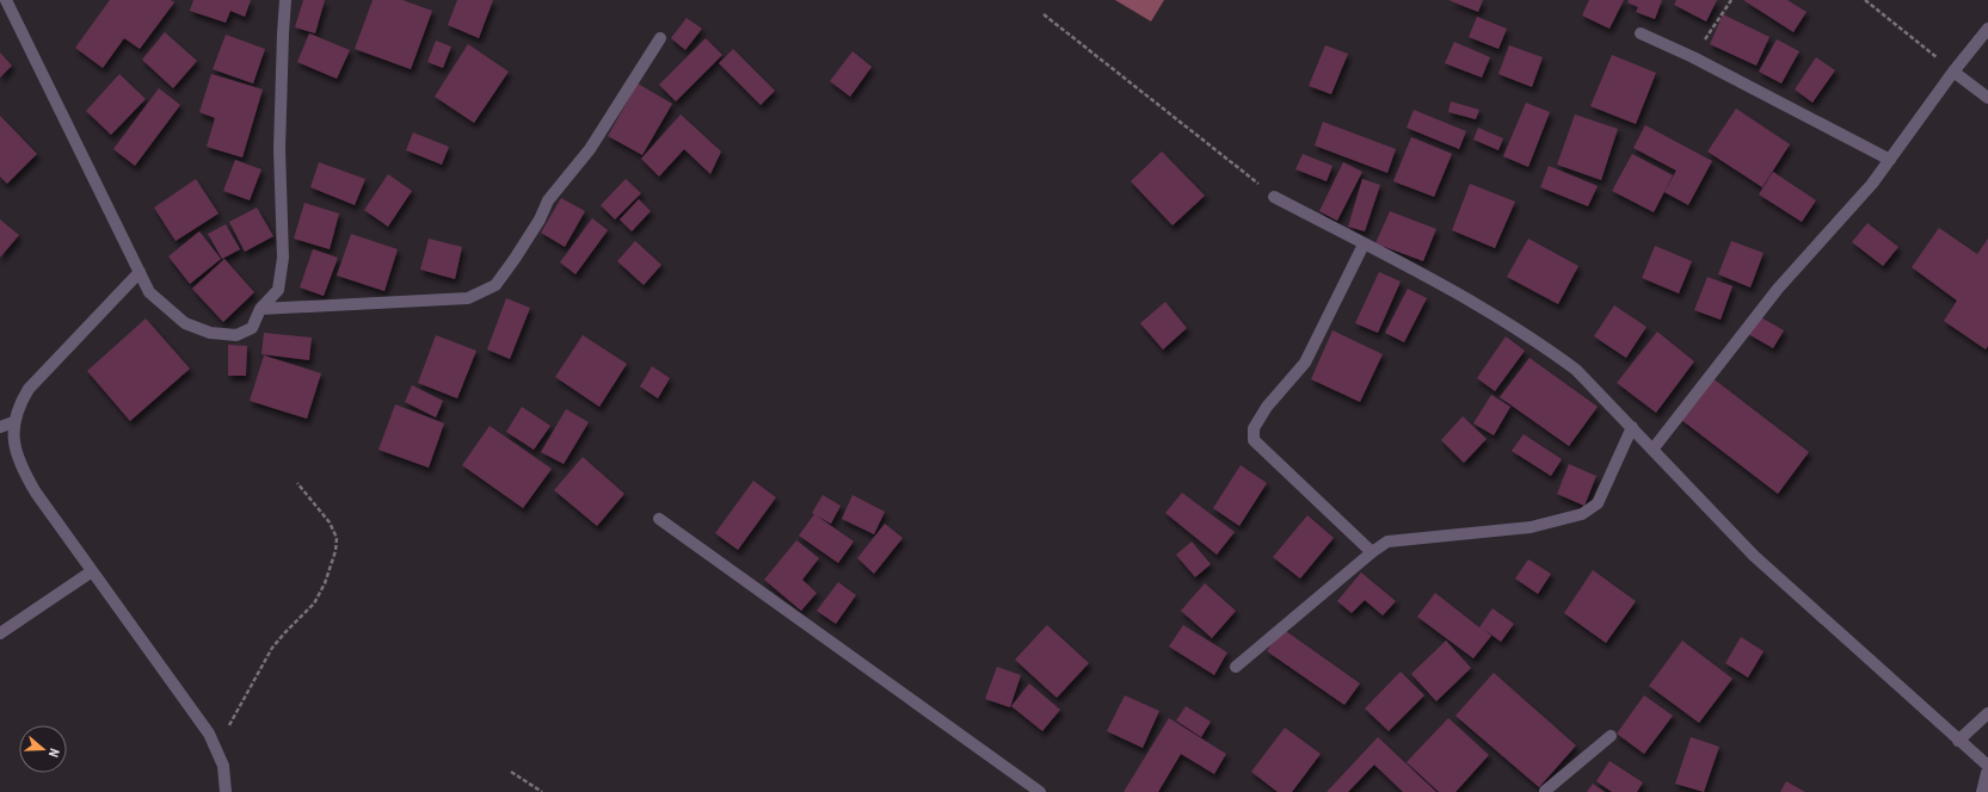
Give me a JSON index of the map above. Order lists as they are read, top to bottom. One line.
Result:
{"north":"right"}
